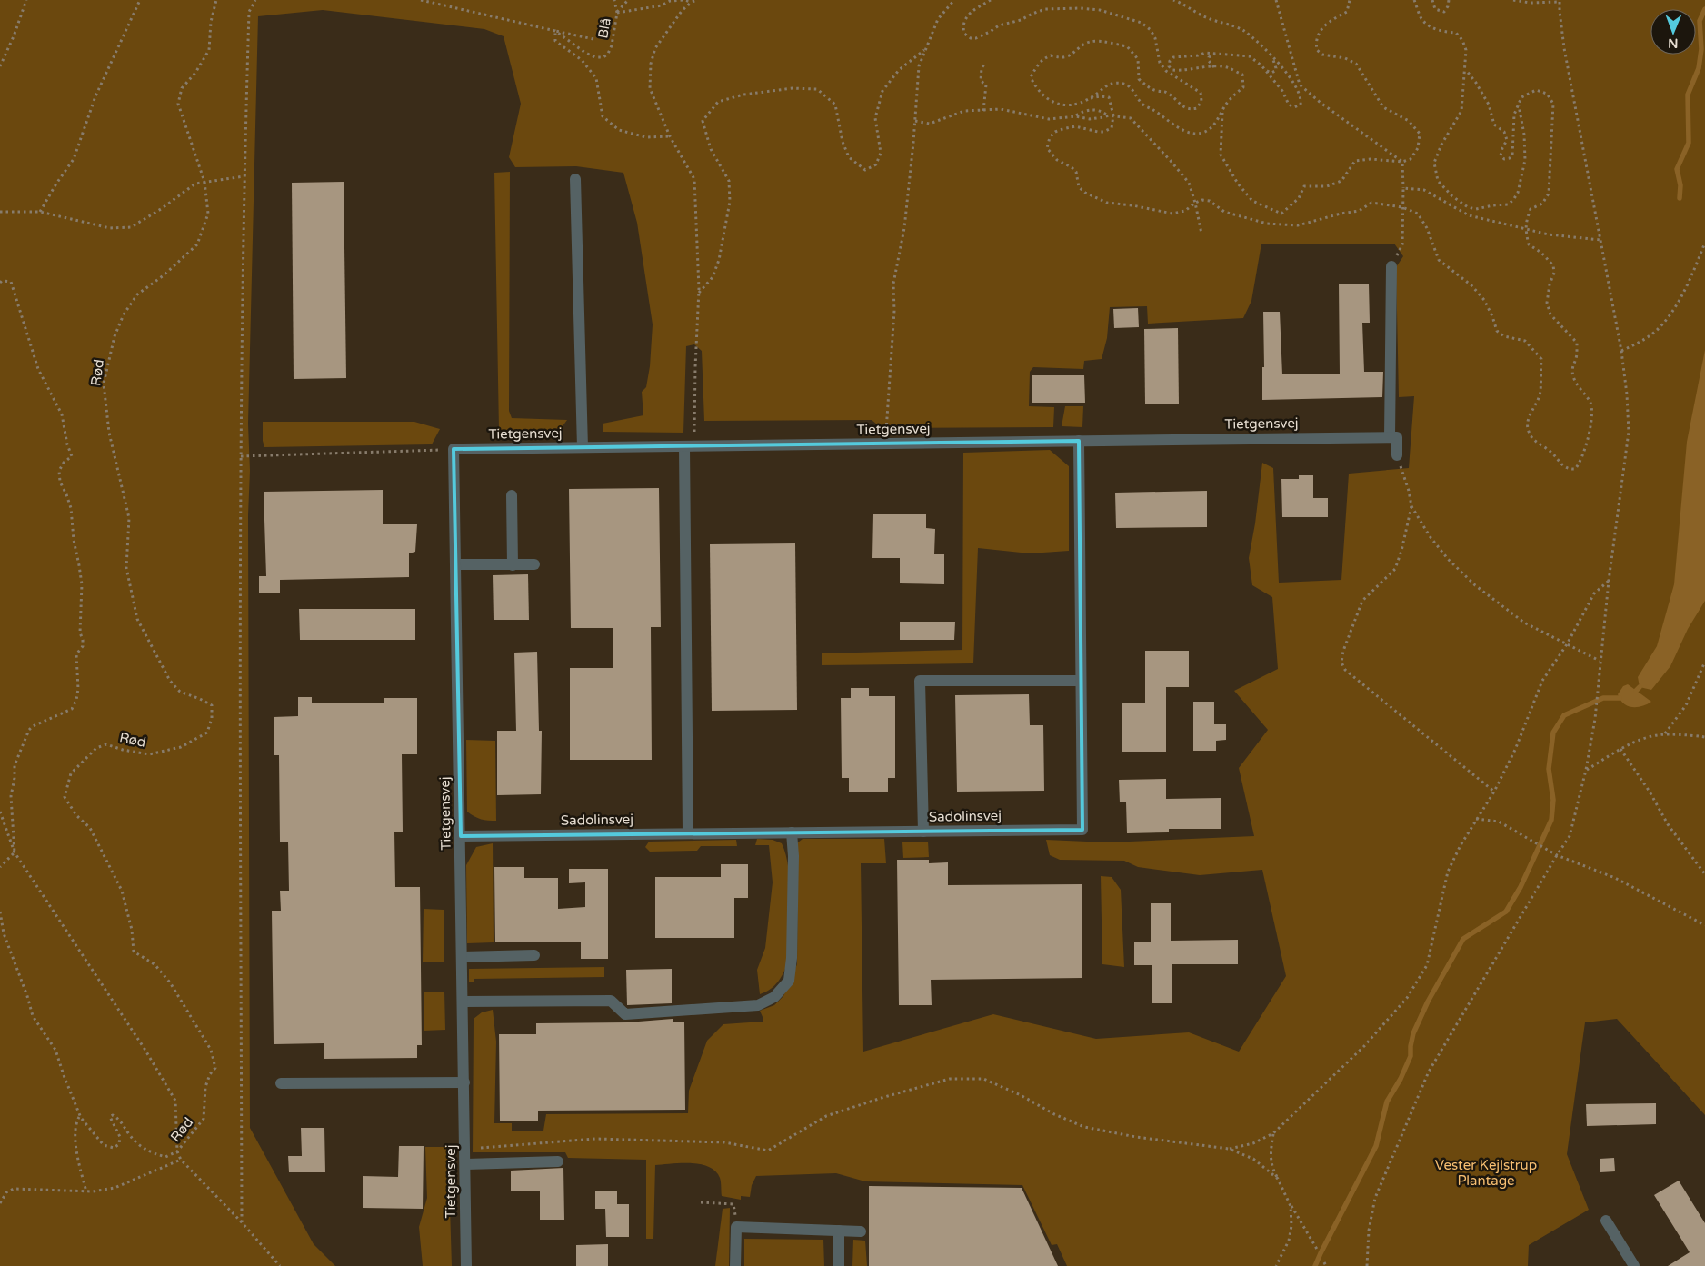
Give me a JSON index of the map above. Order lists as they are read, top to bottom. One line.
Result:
{"streets":{"street":["Tietgensvej","Sadolinsvej"],"path":["Blå","Rød"]},"crossings":[["Tietgensvej","Sadolinsvej"]],"parks":["Vester Kejlstrup Plantage"],"north":"bottom"}
